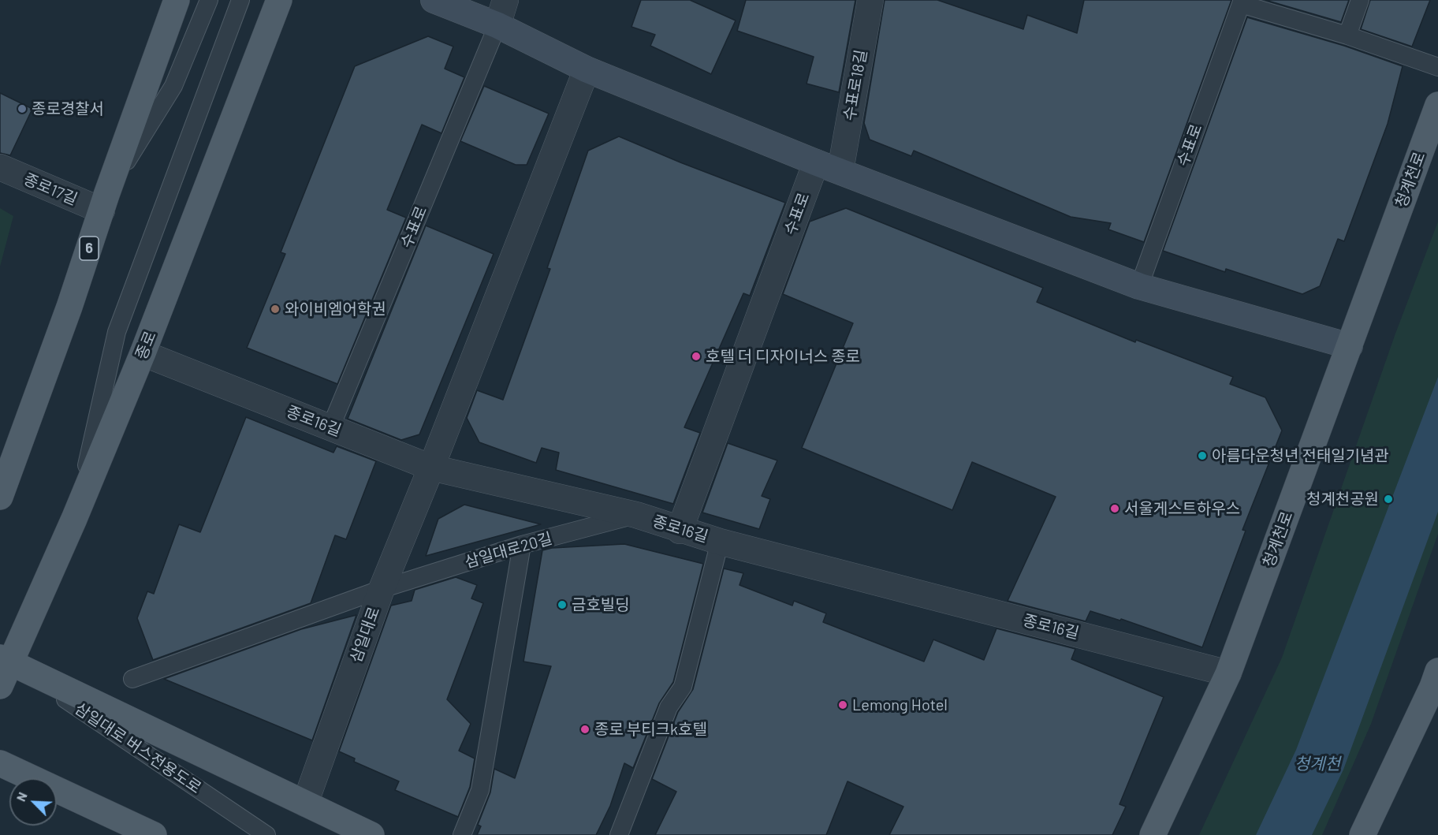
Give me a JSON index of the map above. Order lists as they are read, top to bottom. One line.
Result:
{"streets":{"main road":["청계천로","6","종로"],"street":["수표로18길","수표로","종로17길","종로16길","삼일대로"],"lane":["삼일대로20길","삼일대로 버스전용도로"]},"crossings":[["수표로","종로16길"],["청계천로","종로16길"],["종로17길","6"],["종로","종로16길"],["종로","삼일대로 버스전용도로"],["종로16길","삼일대로20길"],["종로16길","삼일대로"],["삼일대로20길","삼일대로"]],"water":["청계천"],"places":["종로경찰서","와이비엠어학권","호텔 더 디자이너스 종로","아름다운청년 전태일기념관","청계천공원","서울게스트하우스","금호빌딩","Lemong Hotel","종로 부티크k호텔"],"north":"top left"}
